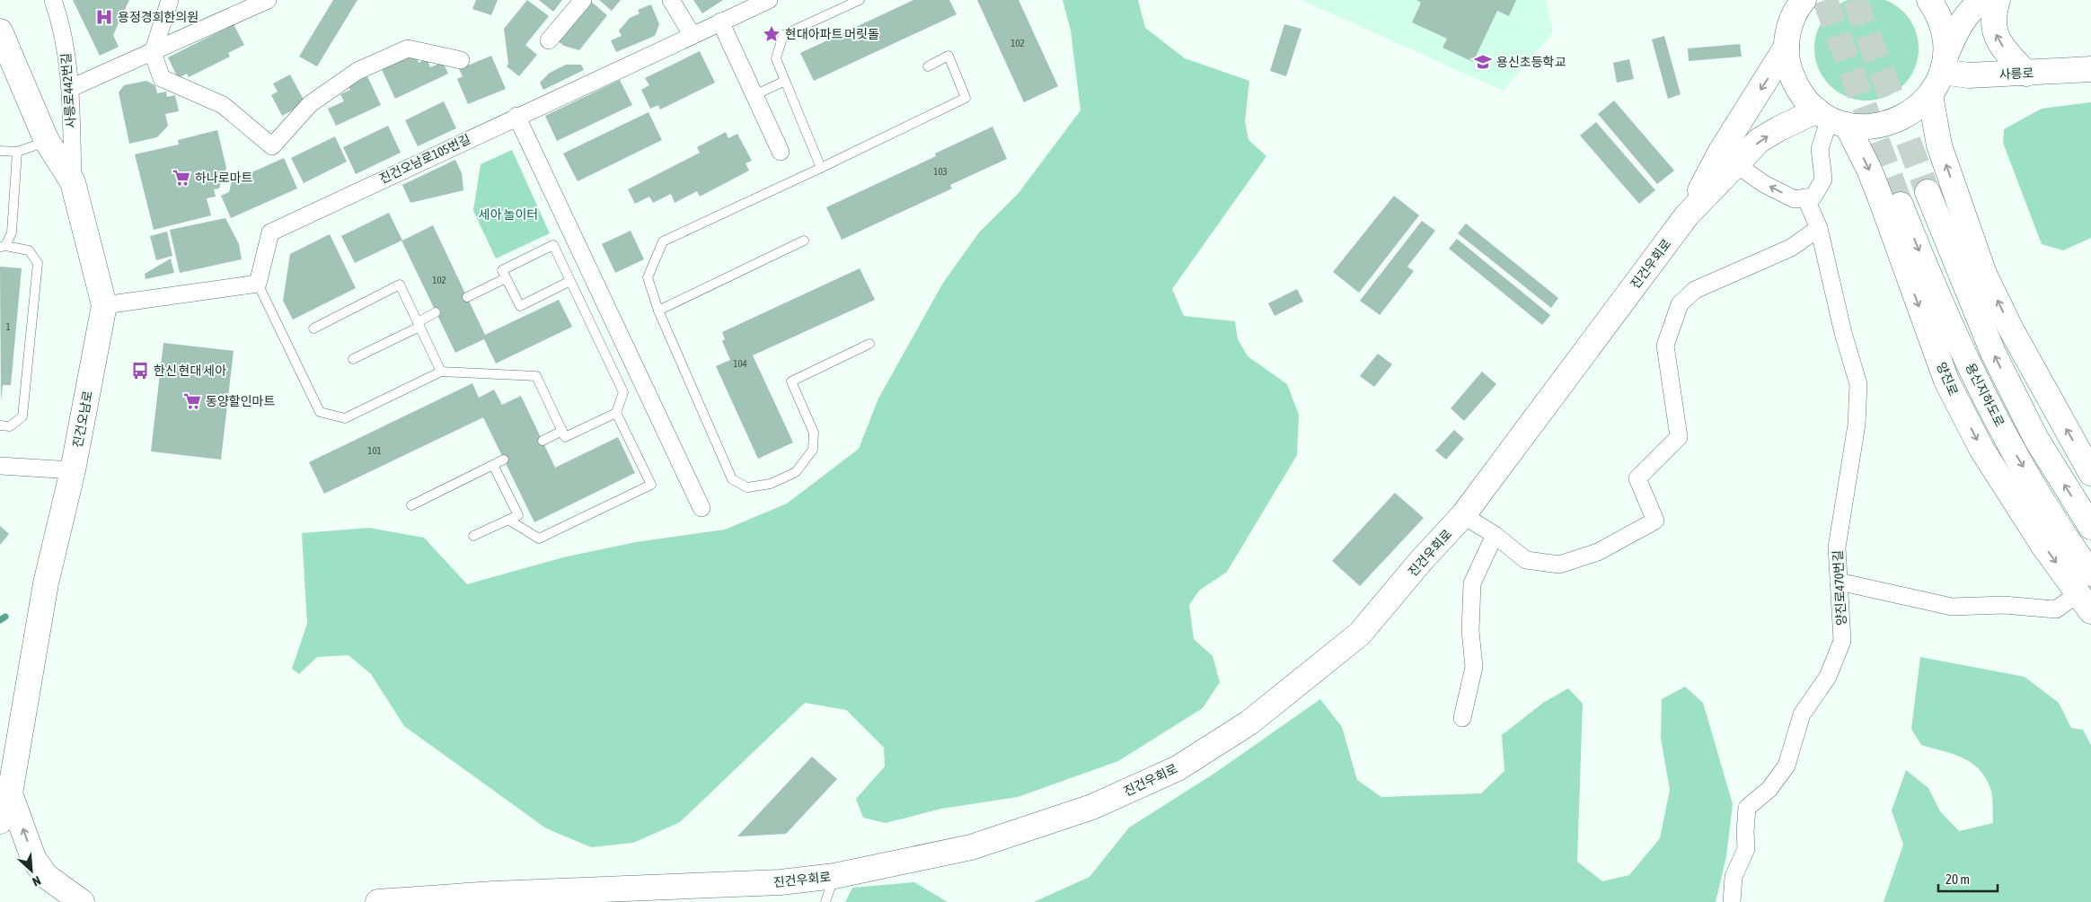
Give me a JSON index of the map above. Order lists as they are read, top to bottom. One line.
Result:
{"streets":{"street":["사릉로","사릉로442번길","진건오남로105번길","진건우회로","양진로","용신지하도로","진건오남로","양진로470번길"]},"crossings":[["사릉로442번길","진건오남로"],["진건우회로","양진로"]],"parks":["세아 놀이터"],"places":{"hospital":["용정경희한의원"],"place":["현대아파트 머릿돌"],"school or university":["용신초등학교"],"supermarket":["하나로마트","동양할인마트"],"bus stop":["한신 현대 세아"]},"house_numbers":["102","103","102","1","104","101"],"scale_bar":"20 m","north":"bottom right"}
